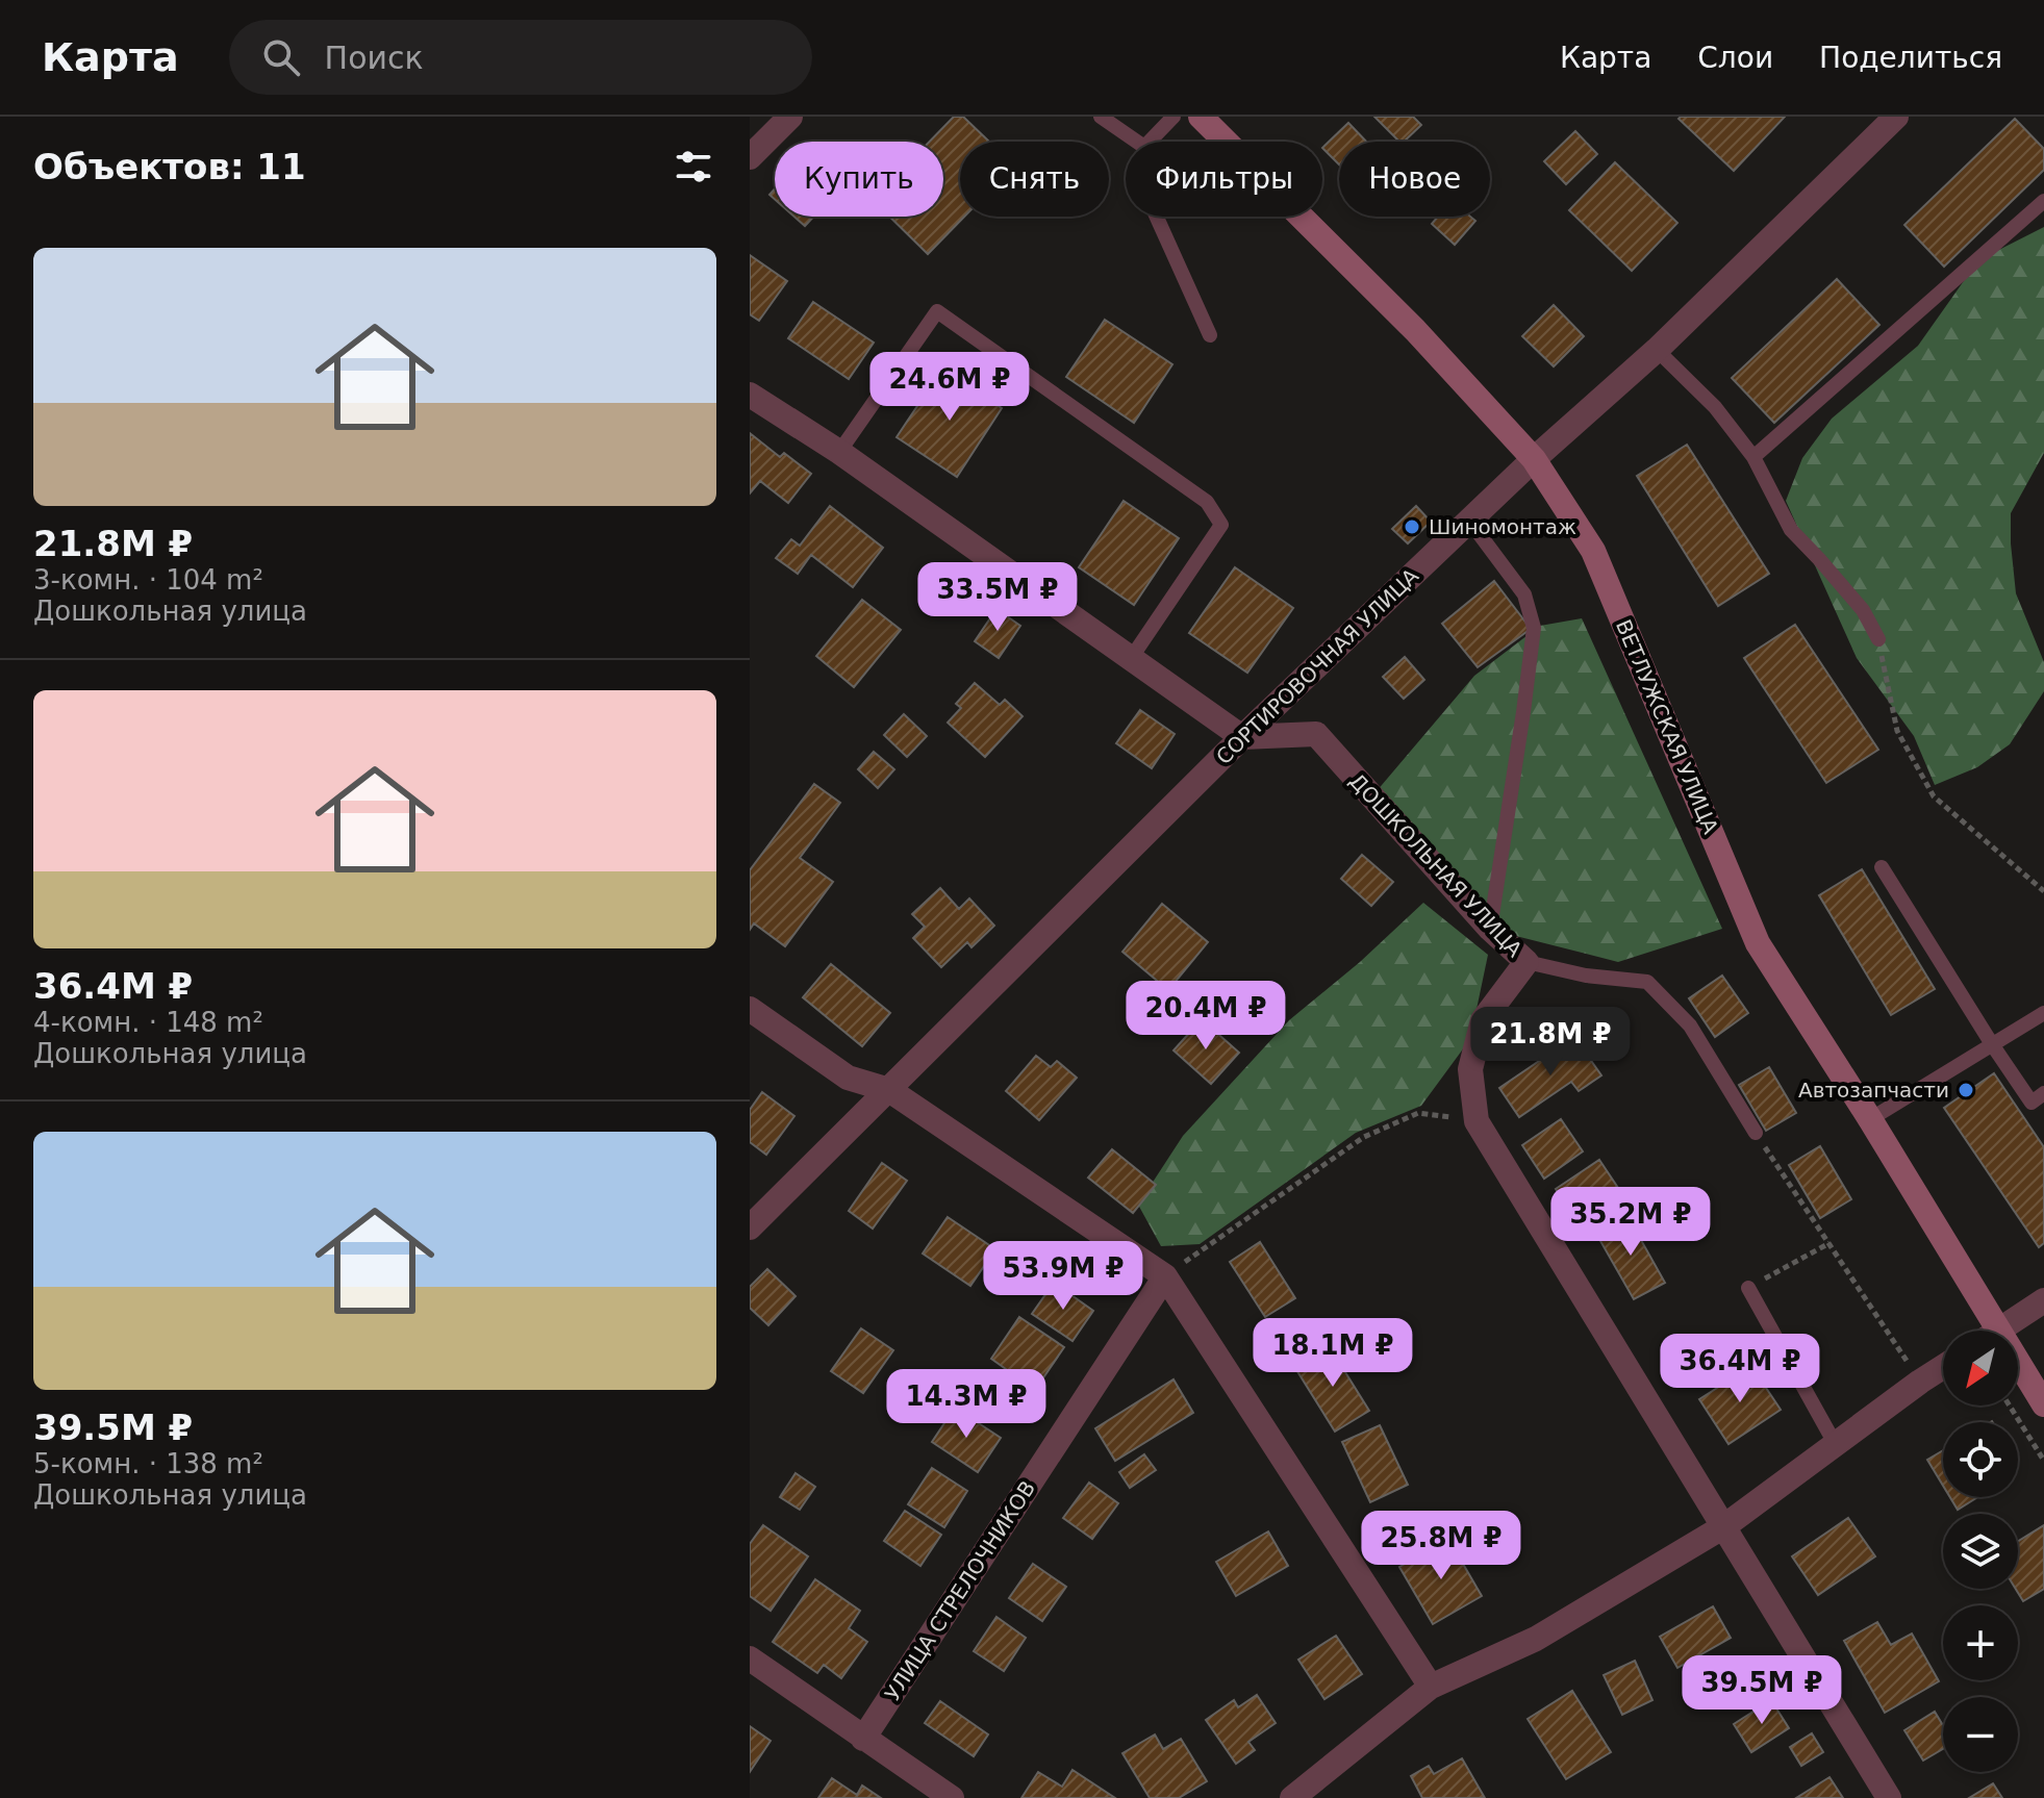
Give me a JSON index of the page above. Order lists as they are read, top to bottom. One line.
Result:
{"streets":{"main road":["ВЕТЛУЖСКАЯ УЛИЦА"],"street":["СОРТИРОВОЧНАЯ УЛИЦА","ДОШКОЛЬНАЯ УЛИЦА","УЛИЦА СТРЕЛОЧНИКОВ"]},"crossings":[["СОРТИРОВОЧНАЯ УЛИЦА","ВЕТЛУЖСКАЯ УЛИЦА"],["СОРТИРОВОЧНАЯ УЛИЦА","ДОШКОЛЬНАЯ УЛИЦА"]],"places":["Шиномонтаж","Автозапчасти"],"north":"bottom left","page":{"header":"Карта","search":"Поиск","nav":["Карта","Слои","Поделиться"],"heading":"Объектов: 11","chip":["Купить","Снять","Фильтры","Новое"],"list":[{"name":"21.8M ₽","note":"3-комн. · 104 m² · Дошкольная улица"},{"name":"36.4M ₽","note":"4-комн. · 148 m² · Дошкольная улица"},{"name":"39.5M ₽","note":"5-комн. · 138 m² · Дошкольная улица"}],"price":["24.6M ₽","33.5M ₽","20.4M ₽","21.8M ₽","35.2M ₽","53.9M ₽","18.1M ₽","36.4M ₽","14.3M ₽","25.8M ₽","39.5M ₽"],"map_buttons":["+","−"]}}
